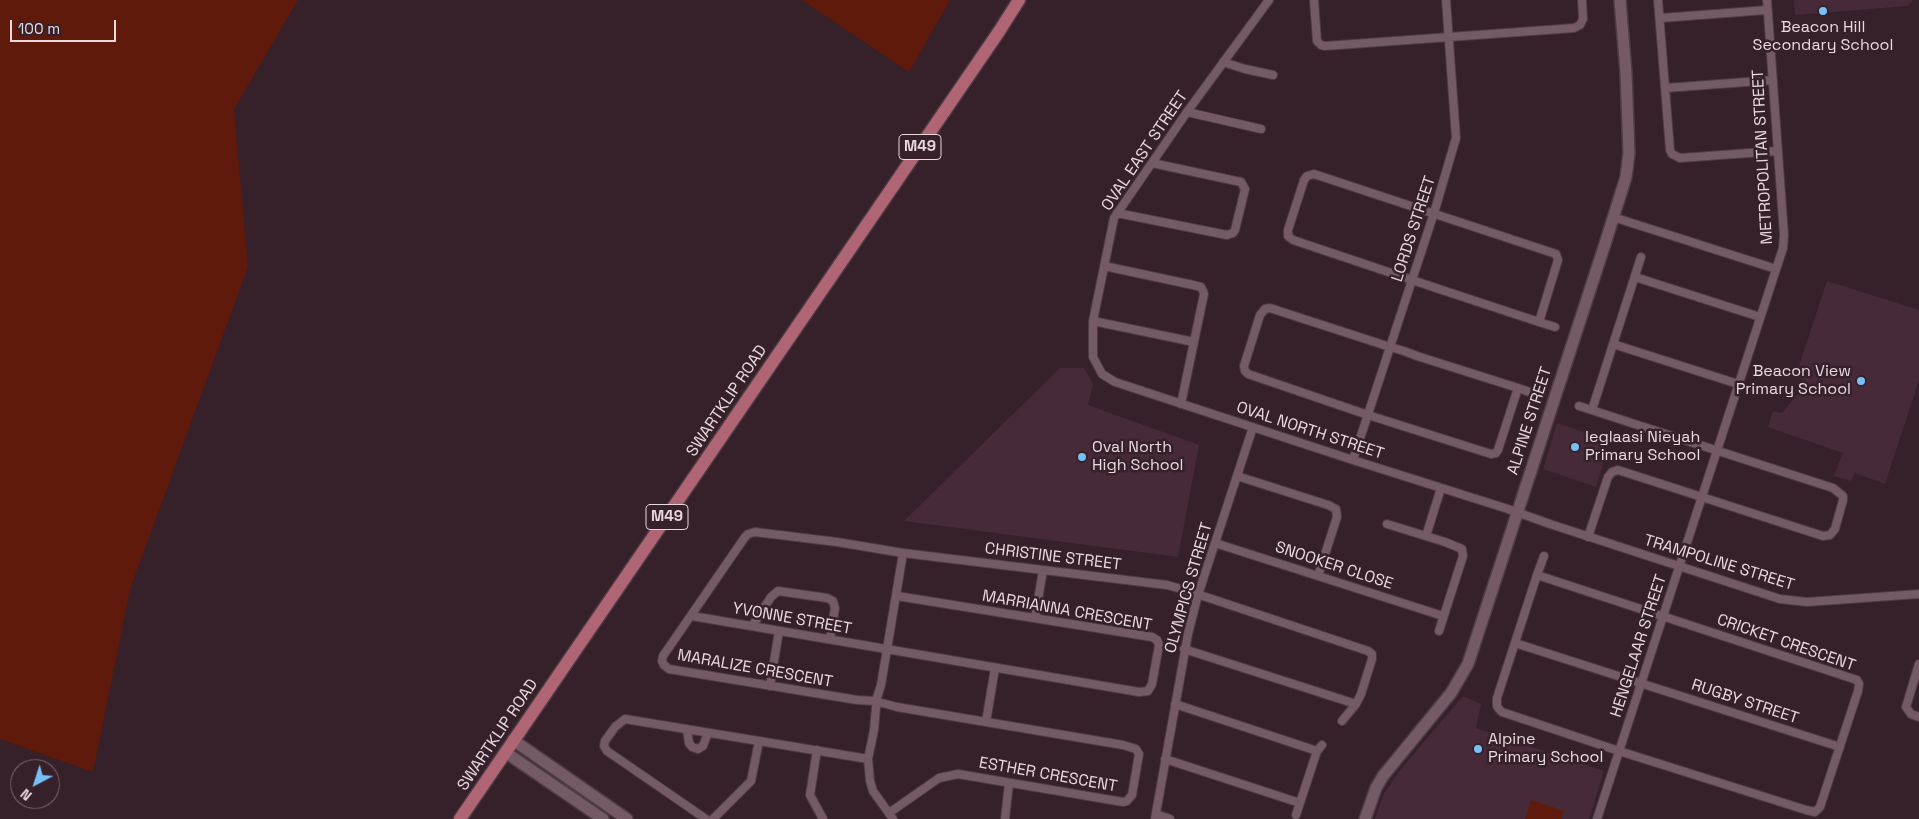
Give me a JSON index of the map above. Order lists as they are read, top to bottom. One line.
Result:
{"streets":{"main road":["M49","SWARTKLIP ROAD"],"street":["OVAL EAST STREET","METROPOLITAN STREET","LORDS STREET","ALPINE STREET","OVAL NORTH STREET","CHRISTINE STREET","TRAMPOLINE STREET","SNOOKER CLOSE","OLYMPICS STREET","MARRIANNA CRESCENT","YVONNE STREET","CRICKET CRESCENT","HENGELAAR STREET","MARALIZE CRESCENT","RUGBY STREET","ESTHER CRESCENT"]},"crossings":[["OVAL EAST STREET","OVAL NORTH STREET"],["METROPOLITAN STREET","TRAMPOLINE STREET"],["METROPOLITAN STREET","HENGELAAR STREET"],["LORDS STREET","OVAL NORTH STREET"],["ALPINE STREET","OVAL NORTH STREET"],["ALPINE STREET","TRAMPOLINE STREET"],["OVAL NORTH STREET","TRAMPOLINE STREET"],["OVAL NORTH STREET","OLYMPICS STREET"],["CHRISTINE STREET","OLYMPICS STREET"],["CHRISTINE STREET","MARALIZE CRESCENT"],["TRAMPOLINE STREET","HENGELAAR STREET"],["SNOOKER CLOSE","OLYMPICS STREET"],["MARRIANNA CRESCENT","YVONNE STREET"],["YVONNE STREET","MARALIZE CRESCENT"],["CRICKET CRESCENT","HENGELAAR STREET"],["CRICKET CRESCENT","RUGBY STREET"],["HENGELAAR STREET","RUGBY STREET"],["MARALIZE CRESCENT","ESTHER CRESCENT"]],"places":["Beacon Hill Secondary School","Beacon View Primary School","Ieglaasi Nieyah Primary School","Oval North High School","Alpine Primary School"],"scale_bar":"100 m","north":"bottom left"}
